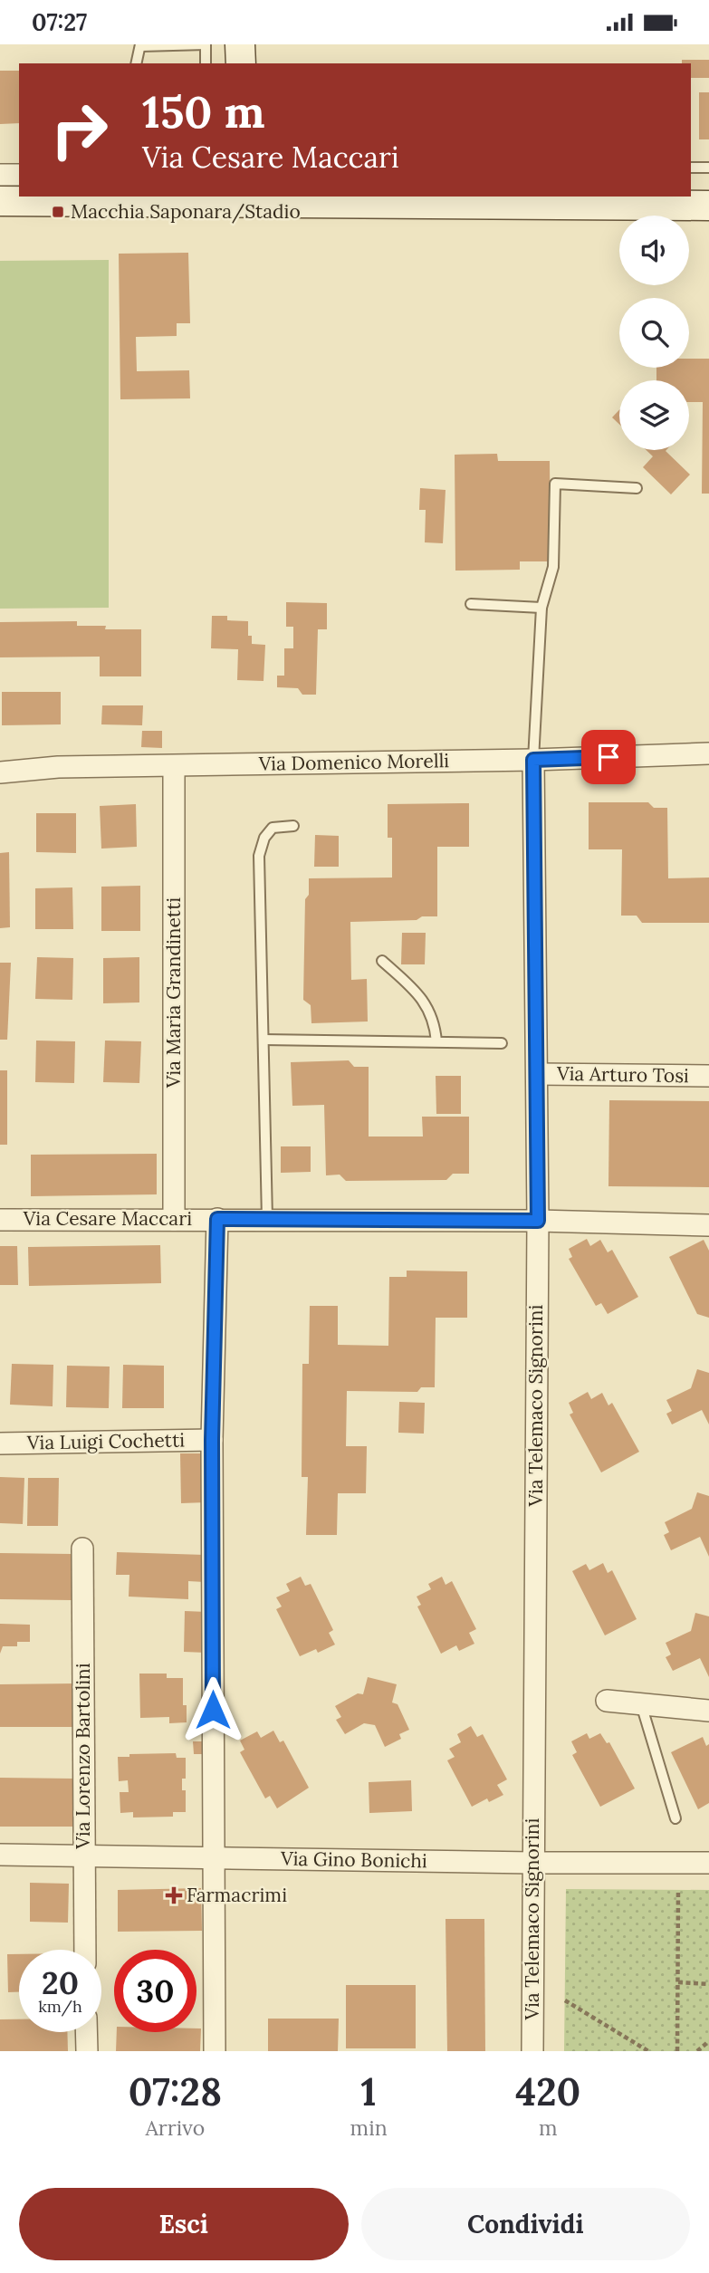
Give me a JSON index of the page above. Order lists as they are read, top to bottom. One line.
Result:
{"streets":{"street":["Via Domenico Morelli","Via Maria Grandinetti","Via Arturo Tosi","Via Cesare Maccari","Via Telemaco Signorini","Via Luigi Cochetti","Via Lorenzo Bartolini","Via Gino Bonichi"]},"crossings":[["Via Domenico Morelli","Via Maria Grandinetti"],["Via Domenico Morelli","Via Telemaco Signorini"],["Via Maria Grandinetti","Via Cesare Maccari"],["Via Arturo Tosi","Via Telemaco Signorini"],["Via Cesare Maccari","Via Telemaco Signorini"],["Via Cesare Maccari","Via Luigi Cochetti"],["Via Telemaco Signorini","Via Gino Bonichi"],["Via Luigi Cochetti","Via Gino Bonichi"],["Via Lorenzo Bartolini","Via Gino Bonichi"]],"places":{"transit":["Macchia Saponara/Stadio"],"health":["Farmacrimi"]},"page":{"status":"07:27","turn":["150 m","Via Cesare Maccari"],"speed":"20 km/h","limit":"30","eta":["07:28","Arrivo","1","min","420","m"],"buttons":["Esci","Condividi"]}}
